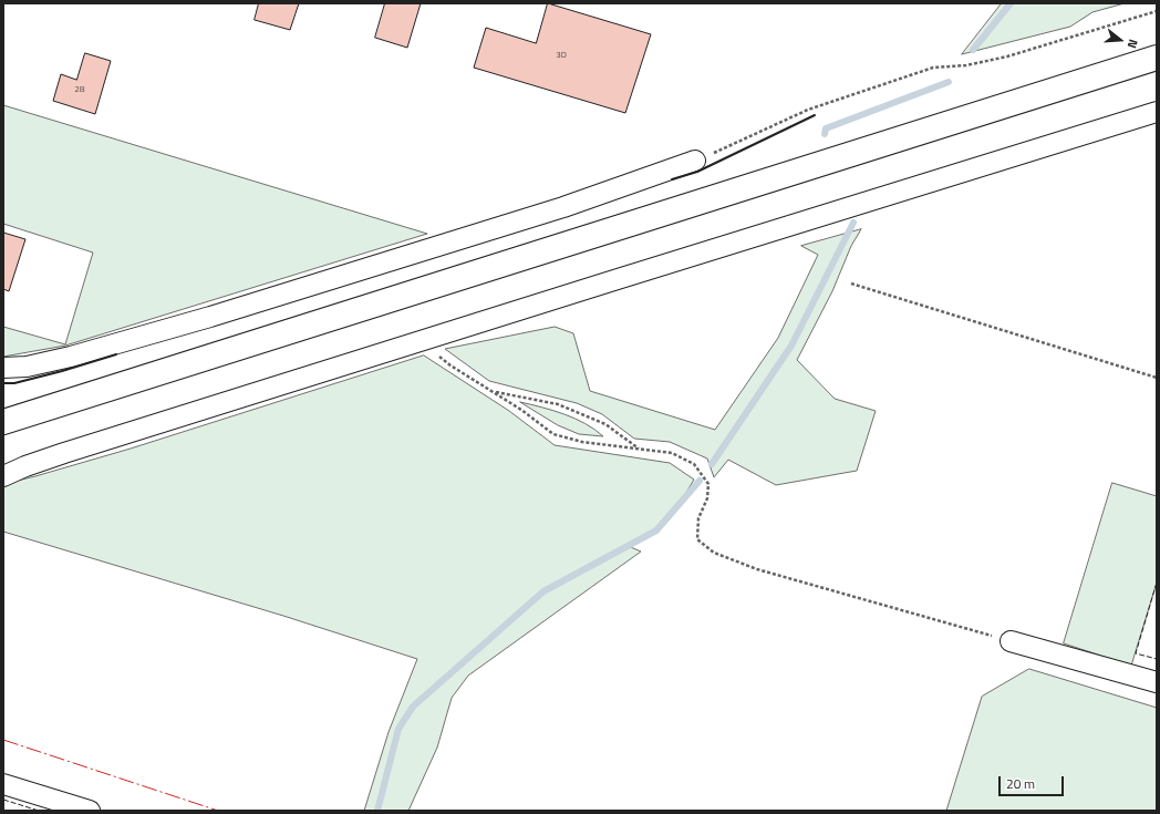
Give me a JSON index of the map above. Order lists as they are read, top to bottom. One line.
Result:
{"house_numbers":["3D","2B"],"scale_bar":"20 m","north":"right"}
